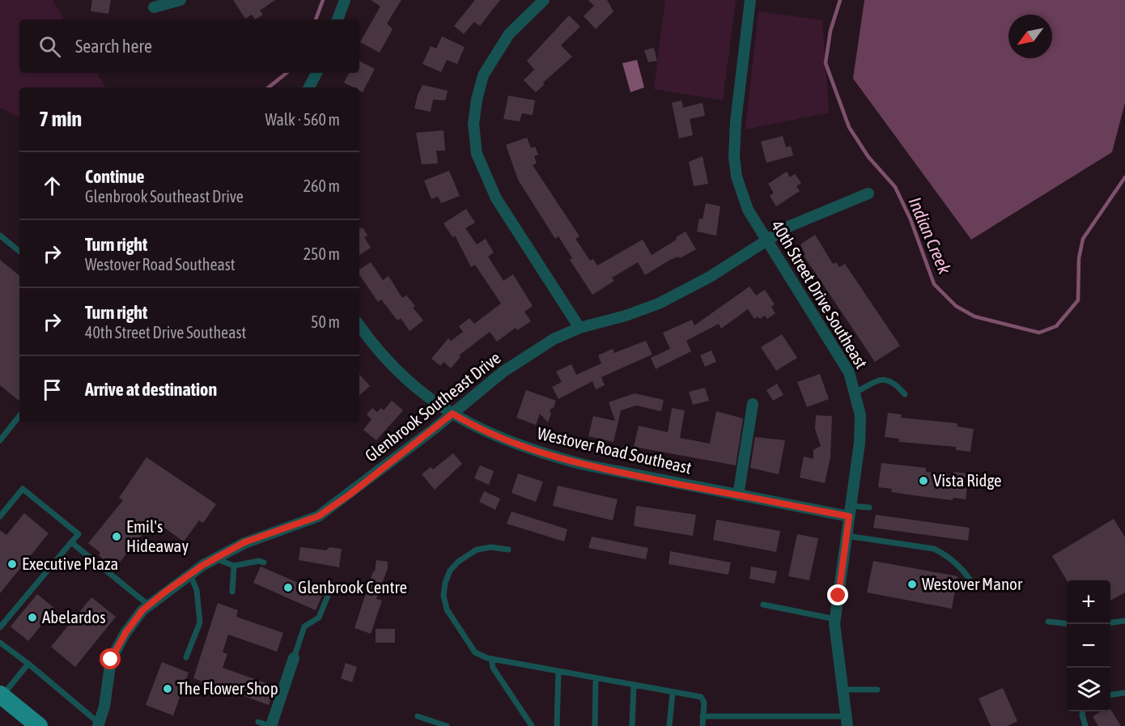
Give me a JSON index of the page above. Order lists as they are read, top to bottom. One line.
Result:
{"streets":{"street":["40th Street Drive Southeast","Glenbrook Southeast Drive","Westover Road Southeast"]},"crossings":[["40th Street Drive Southeast","Glenbrook Southeast Drive"],["40th Street Drive Southeast","Westover Road Southeast"],["Glenbrook Southeast Drive","Westover Road Southeast"]],"water":["Indian Creek"],"places":["Vista Ridge","Emil's Hideaway","Executive Plaza","Westover Manor","Glenbrook Centre","Abelardos","The Flower Shop"],"north":"bottom left","page":{"search":"Search here","heading":["7 min","Walk · 560 m"],"list":[["Continue","Glenbrook Southeast Drive","260 m"],["Turn right","Westover Road Southeast","250 m"],["Turn right","40th Street Drive Southeast","50 m"],"Arrive at destination"],"map_buttons":["+","−"]}}
